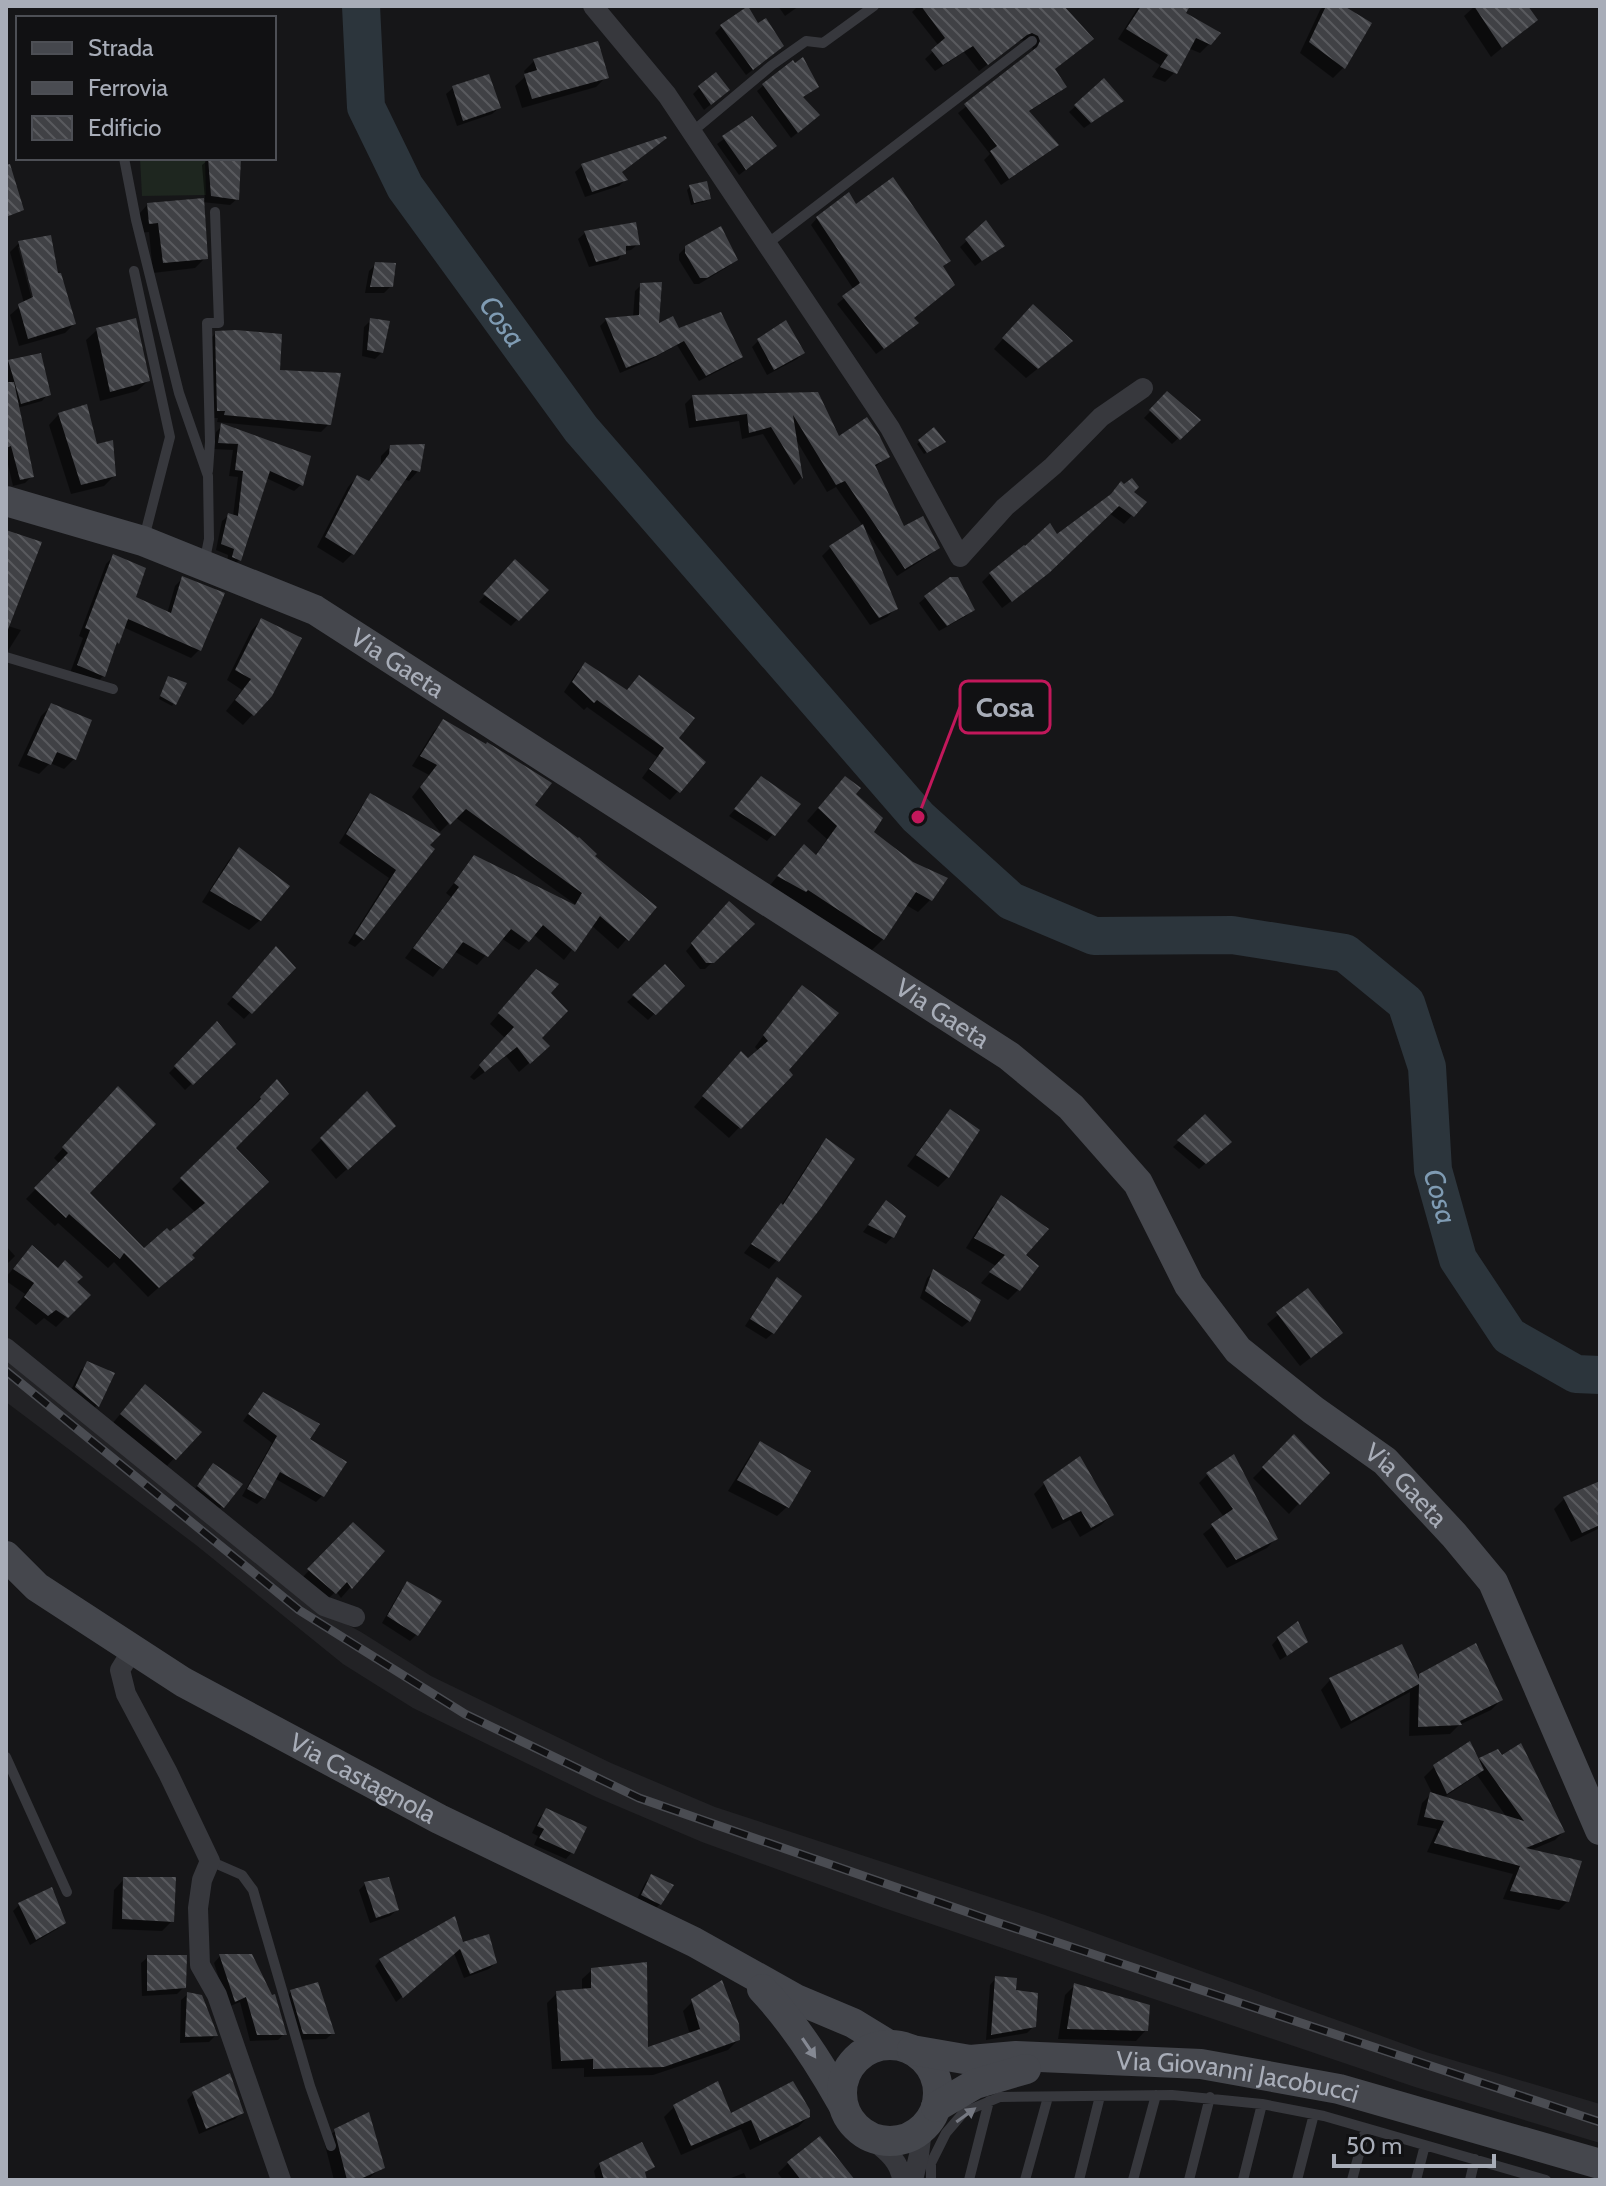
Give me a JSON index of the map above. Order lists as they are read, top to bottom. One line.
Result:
{"streets":{"main road":["Via Gaeta","Via Castagnola","Via Giovanni Jacobucci"]},"water":["Cosa"],"places":["Cosa"],"legend":["Strada","Ferrovia","Edificio"],"scale_bar":"50 m"}
